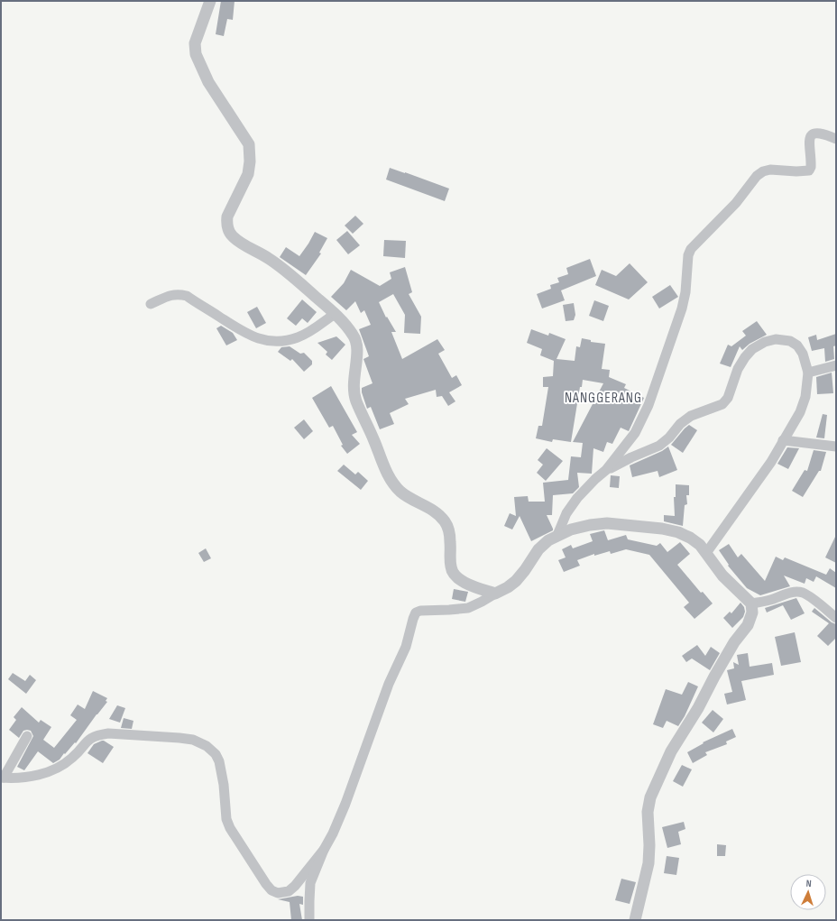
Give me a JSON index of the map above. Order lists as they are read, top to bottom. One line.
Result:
{"districts":["NANGGERANG"],"north":"top"}
